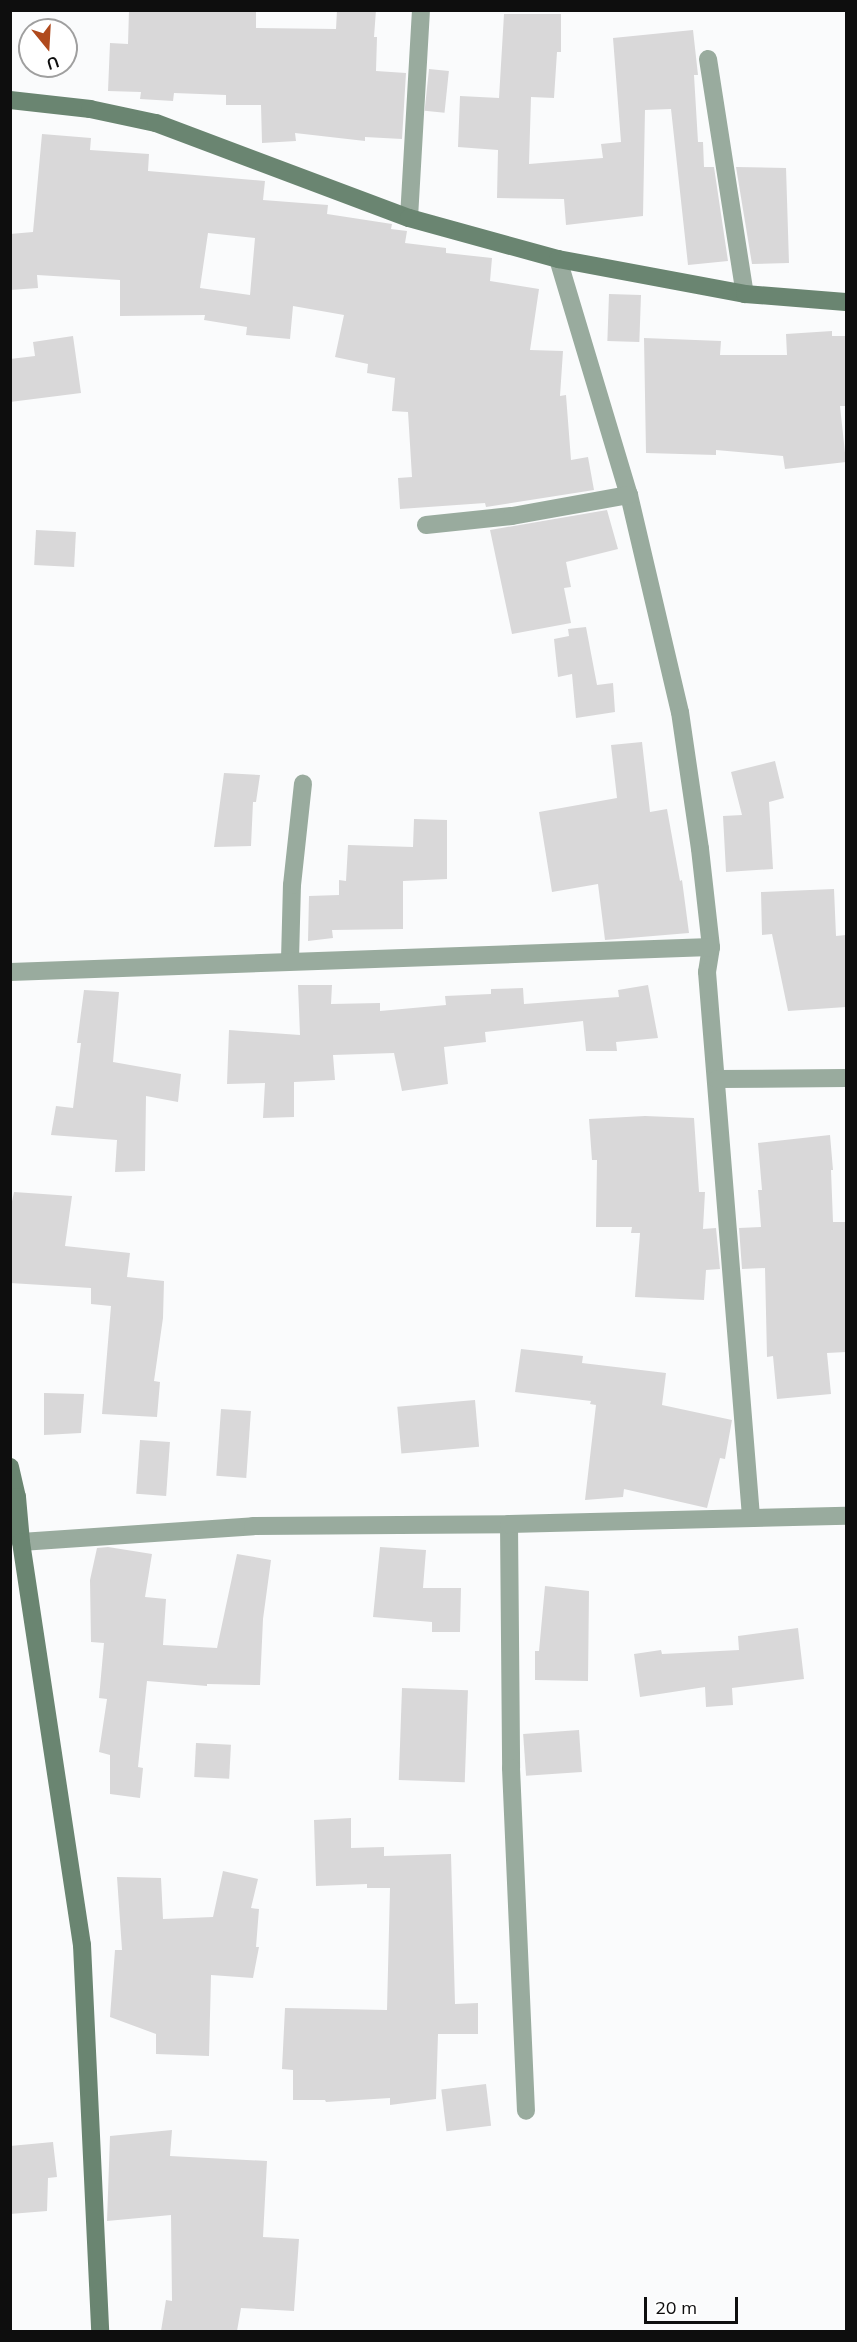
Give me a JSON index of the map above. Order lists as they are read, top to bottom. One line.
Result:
{"scale_bar":"20 m","north":"bottom"}
